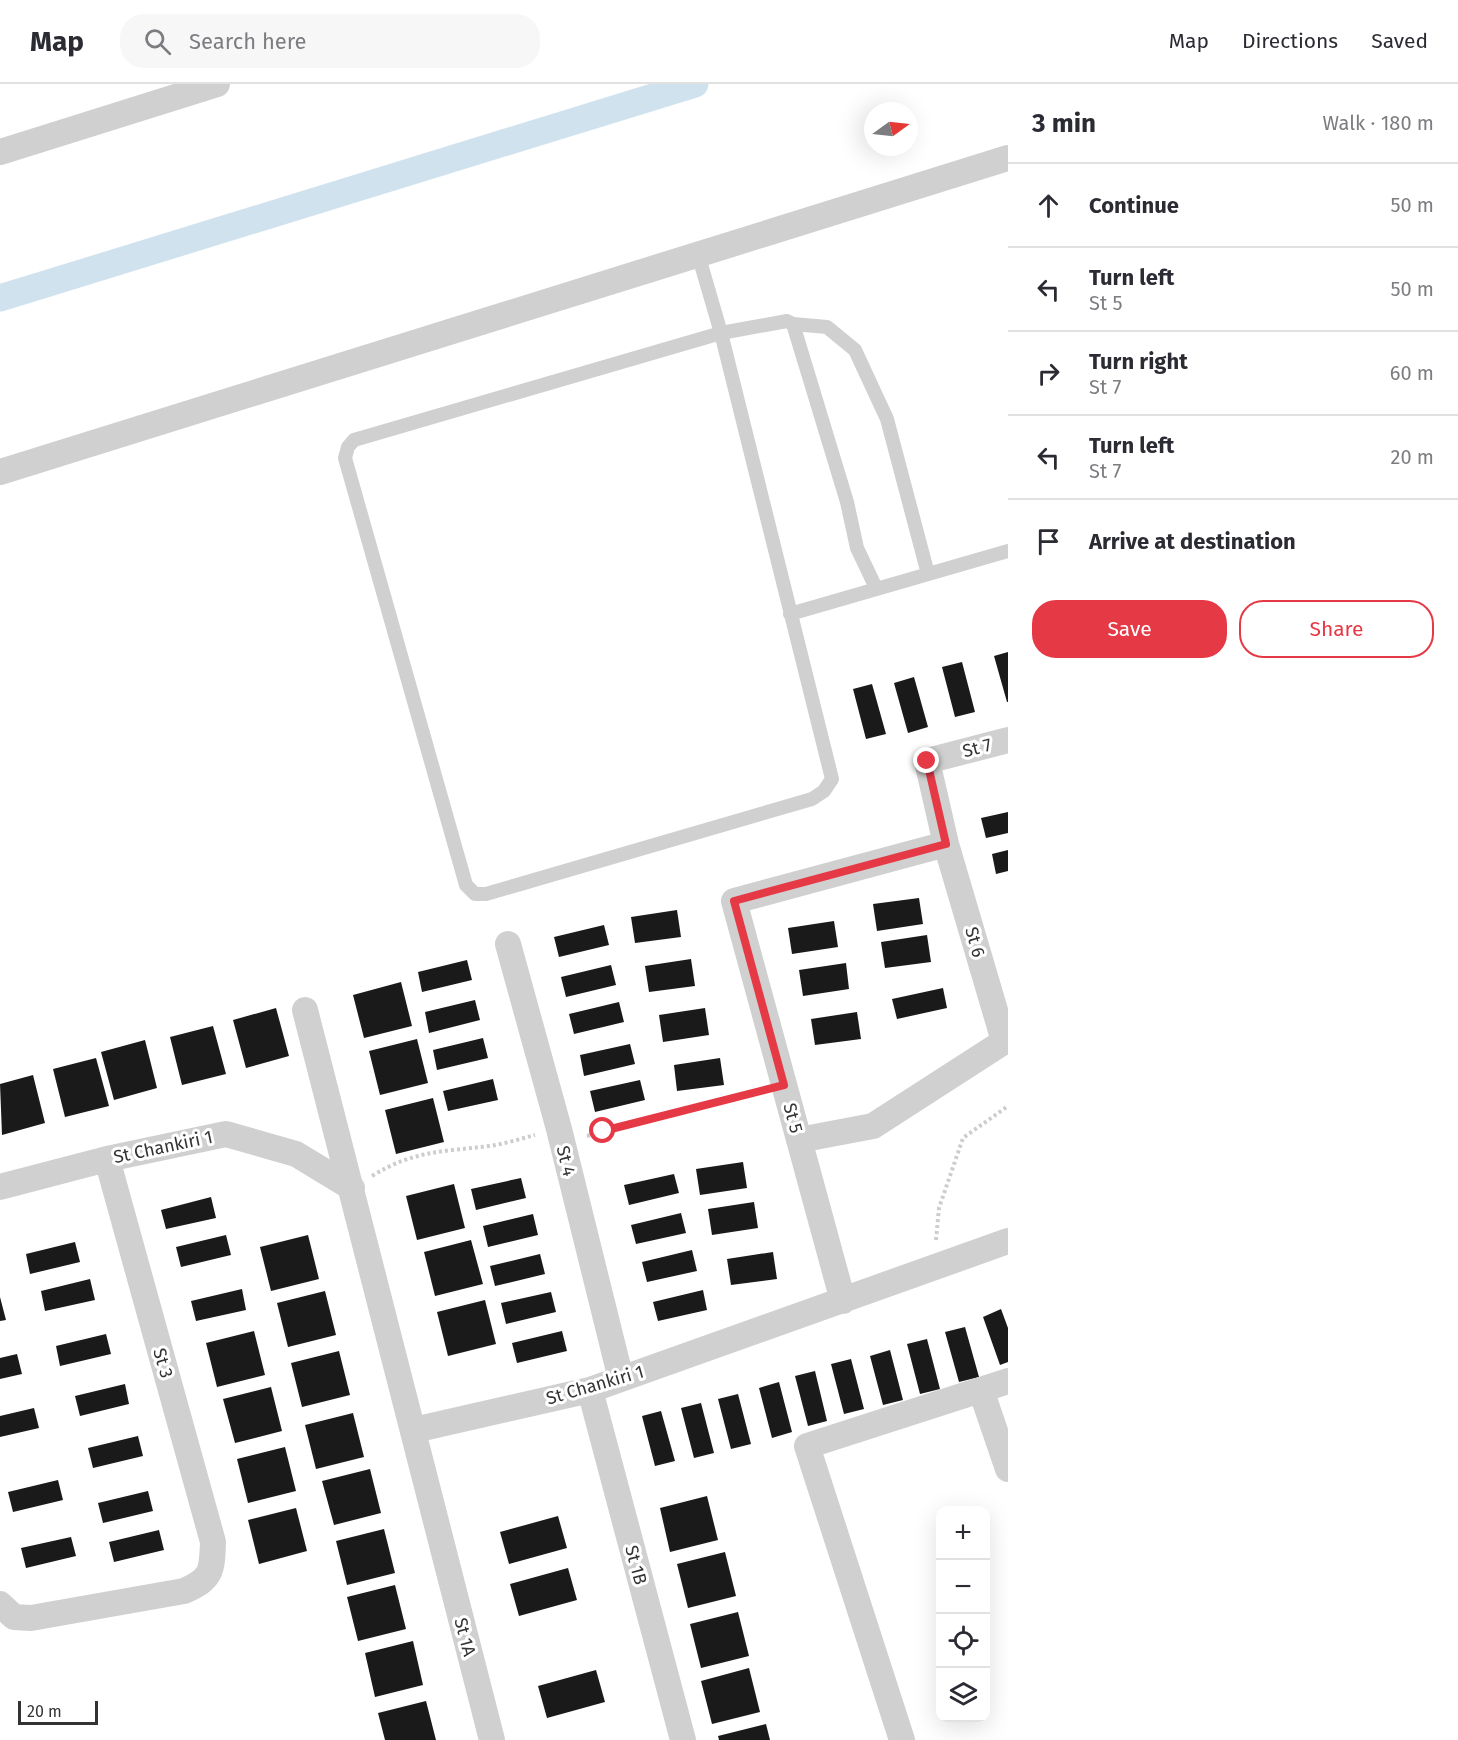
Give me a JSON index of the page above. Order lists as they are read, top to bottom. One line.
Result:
{"streets":{"street":["St 7","St 6","St 5","St Chankiri 1","St 4","St 3","St 1B","St 1A"]},"crossings":[["St 7","St 6"],["St 7","St 5"],["St 6","St 5"],["St 5","St Chankiri 1"],["St Chankiri 1","St 4"],["St Chankiri 1","St 3"],["St Chankiri 1","St 1B"],["St Chankiri 1","St 1A"]],"scale_bar":"20 m","north":"right","page":{"header":"Map","search":"Search here","nav":["Map","Directions","Saved"],"heading":["3 min","Walk · 180 m"],"list":[["Continue","50 m"],["Turn left","St 5","50 m"],["Turn right","St 7","60 m"],["Turn left","St 7","20 m"],"Arrive at destination"],"buttons":["Save","Share"],"map_buttons":["+","−"],"scale":"20 m"}}
